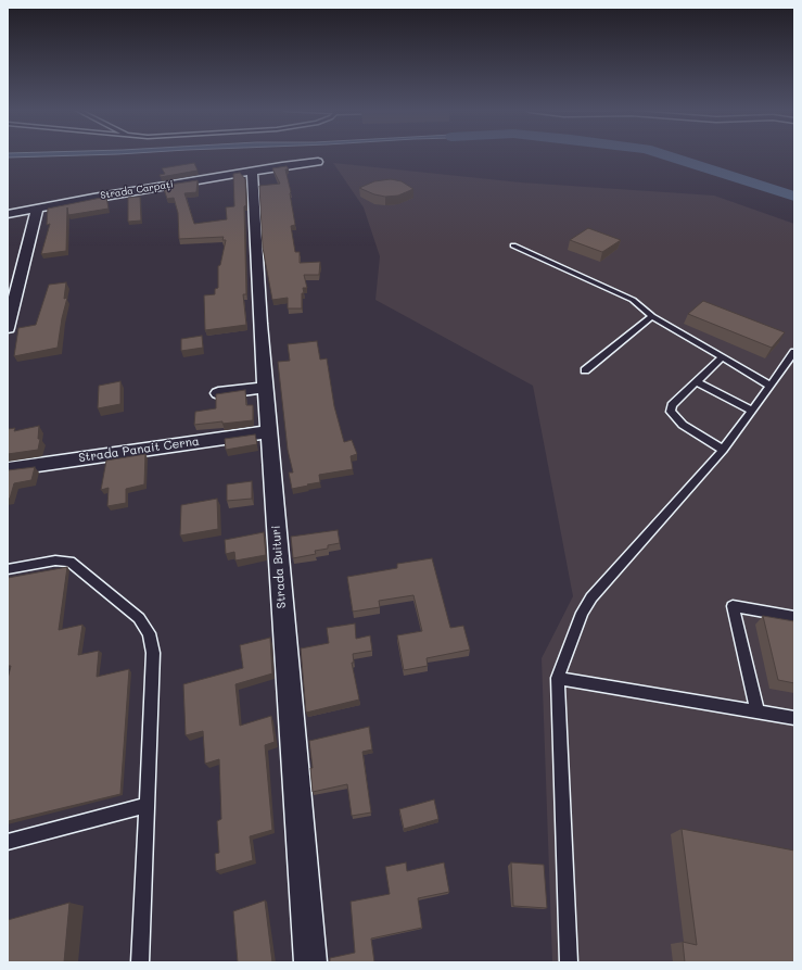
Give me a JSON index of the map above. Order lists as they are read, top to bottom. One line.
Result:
{"streets":{"street":["Strada Carpați","Strada Panait Cerna","Strada Buituri"]},"crossings":[["Strada Carpați","Strada Buituri"],["Strada Panait Cerna","Strada Buituri"]]}
